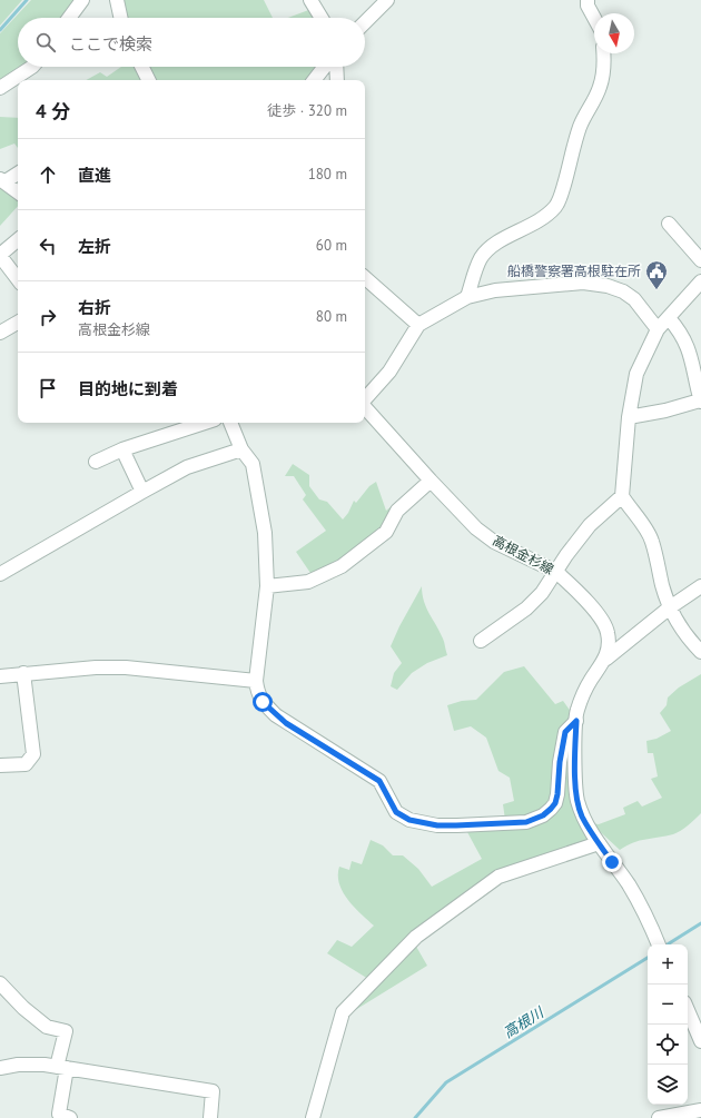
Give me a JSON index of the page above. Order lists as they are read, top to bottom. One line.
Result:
{"streets":{"street":["高根金杉線"]},"water":["高根川"],"places":{"public building":["船橋警察署高根駐在所"]},"north":"bottom","page":{"search":"ここで検索","heading":["4 分","徒歩 · 320 m"],"list":[["直進","180 m"],["左折","60 m"],["右折","高根金杉線","80 m"],"目的地に到着"],"map_buttons":["+","−"]}}
